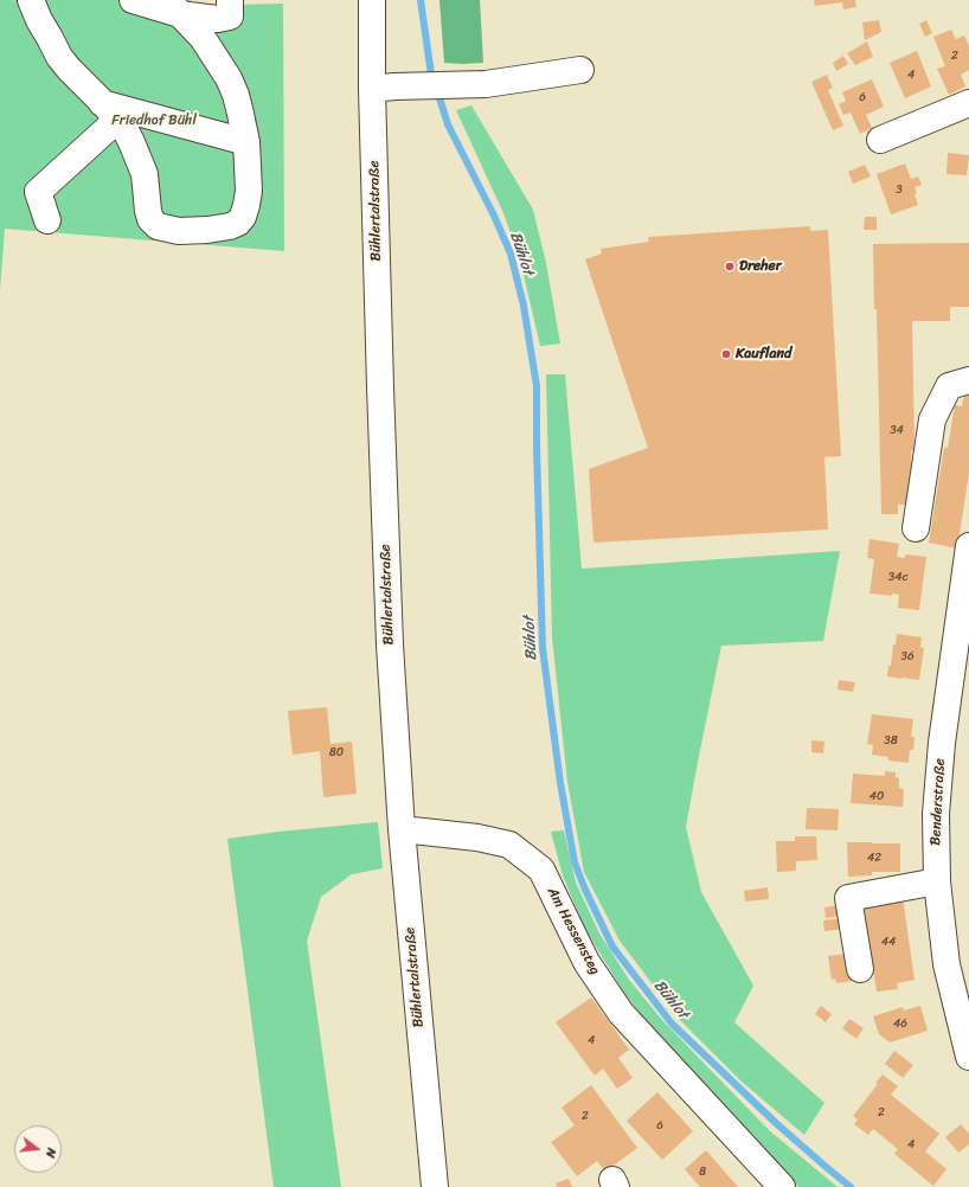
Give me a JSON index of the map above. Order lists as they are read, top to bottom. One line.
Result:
{"streets":{"street":["Bühlertalstraße","Benderstraße","Am Hessensteg"]},"crossings":[["Bühlertalstraße","Am Hessensteg"]],"water":["Bühlot"],"parks":["Friedhof Bühl"],"places":["Dreher","Kaufland"],"house_numbers":["2","4","6","3","34","34c","36","38","80","40","42","44","46","4","2","2","6","4","8"],"north":"right"}
